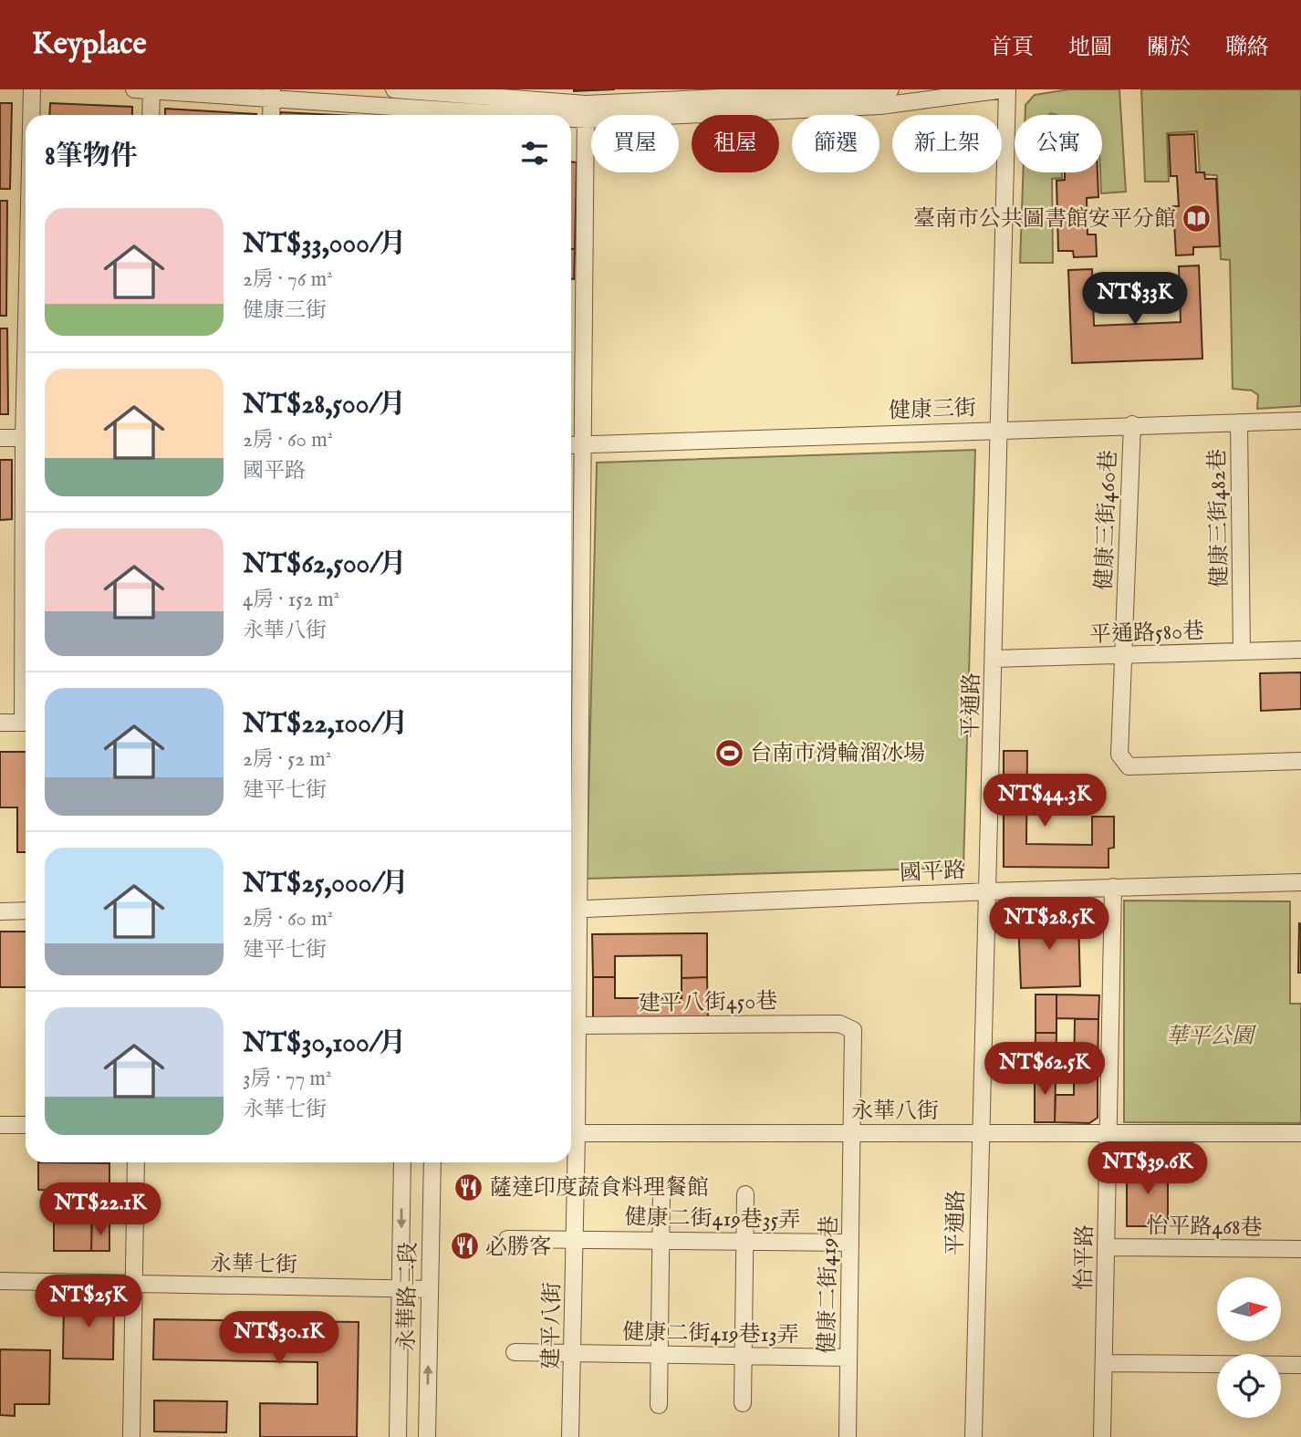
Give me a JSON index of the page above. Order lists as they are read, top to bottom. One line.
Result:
{"streets":{"street":["健康三街","健康三街482巷","健康三街460巷","平通路580巷","平通路","國平路","建平八街450巷","永華八街","健康二街419巷35弄","怡平路468巷","怡平路","永華七街","健康二街419巷","永華路二段","建平八街","健康二街419巷13弄"]},"crossings":[["健康三街","健康三街482巷"],["健康三街","健康三街460巷"],["健康三街","平通路"],["健康三街","建平八街"],["健康三街482巷","平通路580巷"],["健康三街460巷","平通路580巷"],["平通路580巷","平通路"],["平通路","國平路"],["平通路","永華八街"],["國平路","怡平路"],["國平路","建平八街"],["建平八街450巷","健康二街419巷"],["建平八街450巷","建平八街"],["永華八街","怡平路"],["永華八街","健康二街419巷"],["永華八街","建平八街"],["健康二街419巷35弄","健康二街419巷"],["健康二街419巷35弄","建平八街"],["怡平路468巷","怡平路"],["永華七街","永華路二段"],["健康二街419巷","健康二街419巷13弄"],["建平八街","健康二街419巷13弄"]],"parks":["華平公園"],"places":{"library":["臺南市公共圖書館安平分館"],"sports":["台南市滑輪溜冰場"],"restaurant":["薩達印度蔬食料理餐館","必勝客"]},"north":"right","page":{"header":"Keyplace","nav":["首頁","地圖","關於","聯絡"],"chip":["買屋","租屋","篩選","新上架","公寓"],"heading":"8筆物件","list":[{"name":"NT$33,000/月","note":"2房 · 76 m² · 健康三街"},{"name":"NT$28,500/月","note":"2房 · 60 m² · 國平路"},{"name":"NT$62,500/月","note":"4房 · 152 m² · 永華八街"},{"name":"NT$22,100/月","note":"2房 · 52 m² · 建平七街"},{"name":"NT$25,000/月","note":"2房 · 60 m² · 建平七街"},{"name":"NT$30,100/月","note":"3房 · 77 m² · 永華七街"}],"price":["NT$33K","NT$44.3K","NT$28.5K","NT$62.5K","NT$39.6K","NT$22.1K","NT$25K","NT$30.1K"]}}
